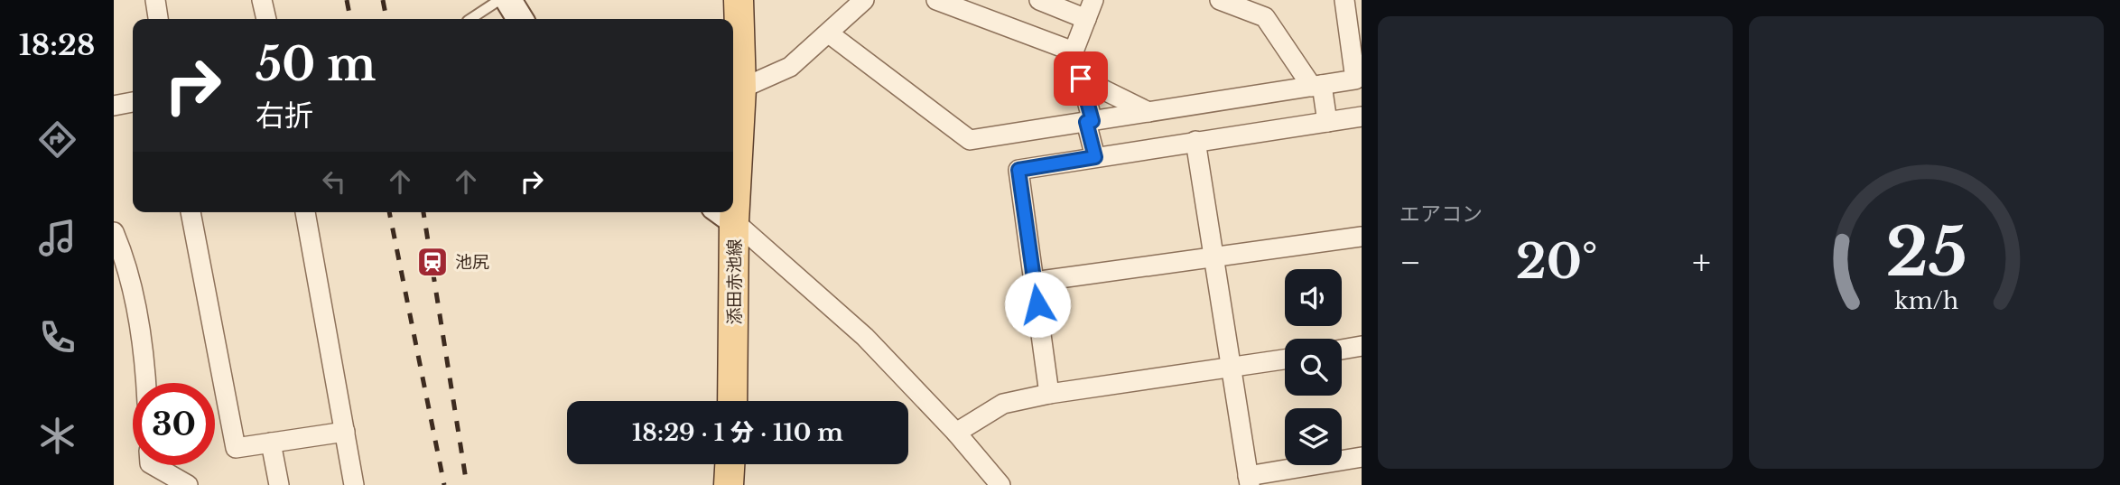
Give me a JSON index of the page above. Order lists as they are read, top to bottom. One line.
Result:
{"streets":{"main road":["添田赤池線"]},"places":{"station":["池尻"]},"page":{"tabs":"18:28","tile":"エアコン","turn":["50 m","右折"],"heat":["−","20°","+"],"limit":"30","trip":"18:29 · 1 分 · 110 m","gauge":["25","km/h"]}}
